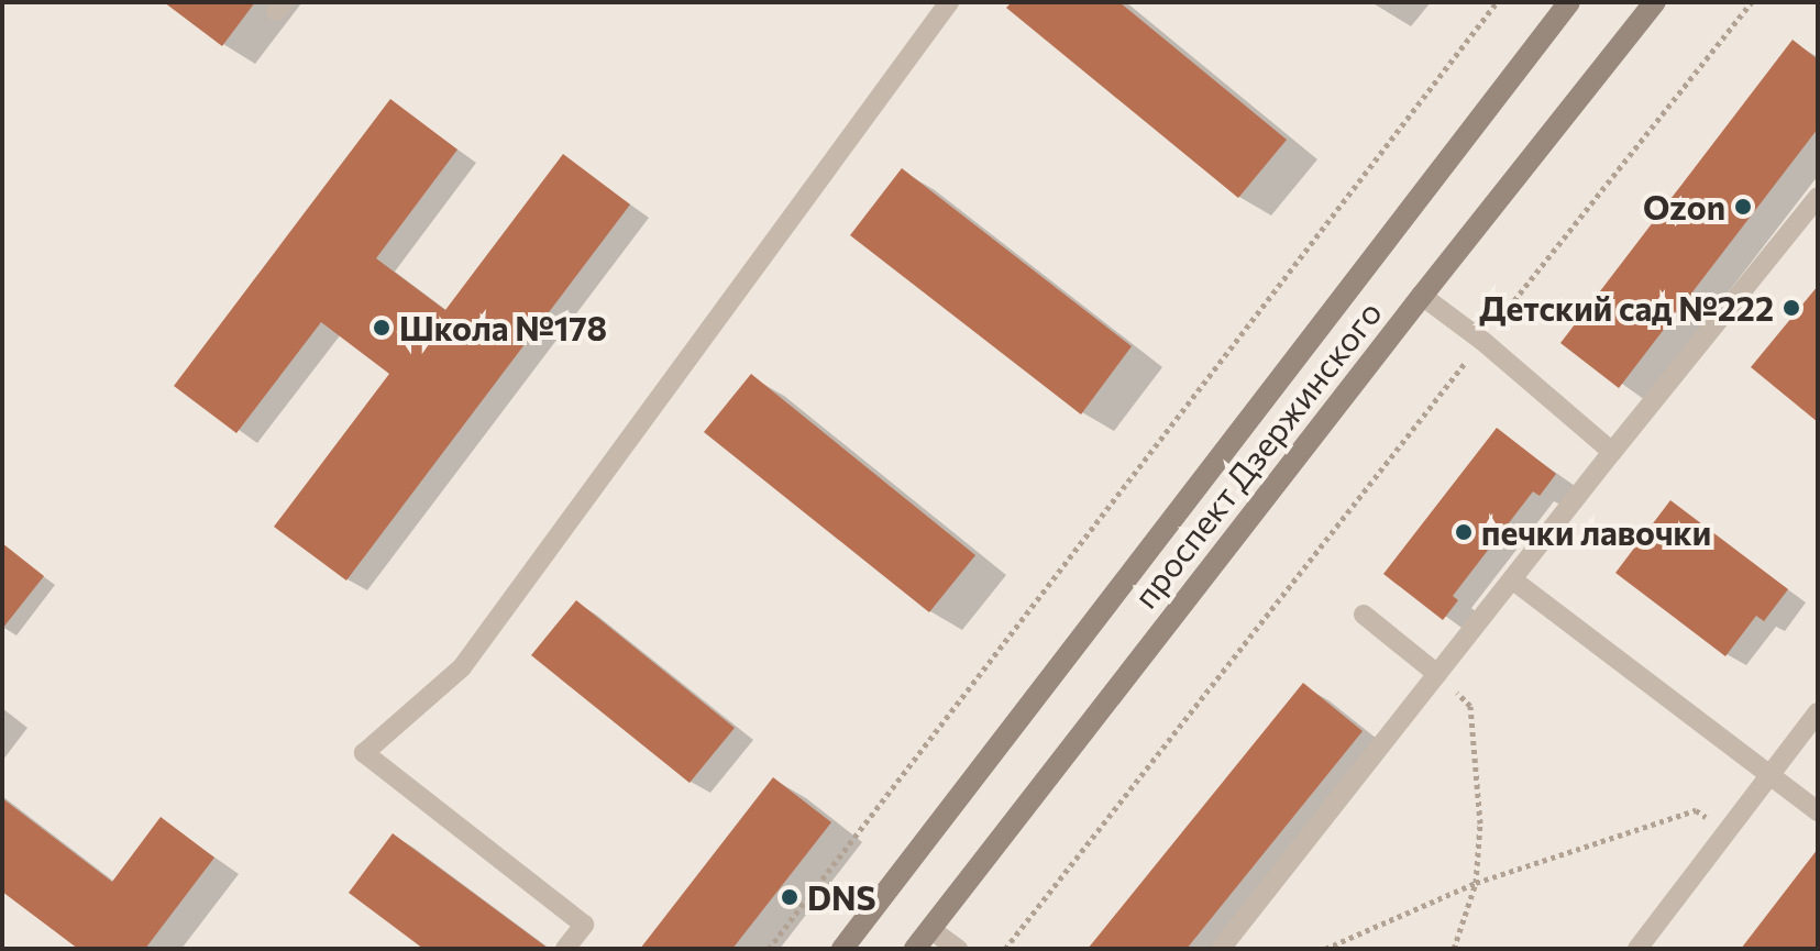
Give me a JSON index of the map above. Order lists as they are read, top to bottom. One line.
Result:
{"streets":{"main road":["проспект Дзержинского"]},"places":["Ozon","Детский сад №222","Школа №178","печки лавочки","DNS"]}
